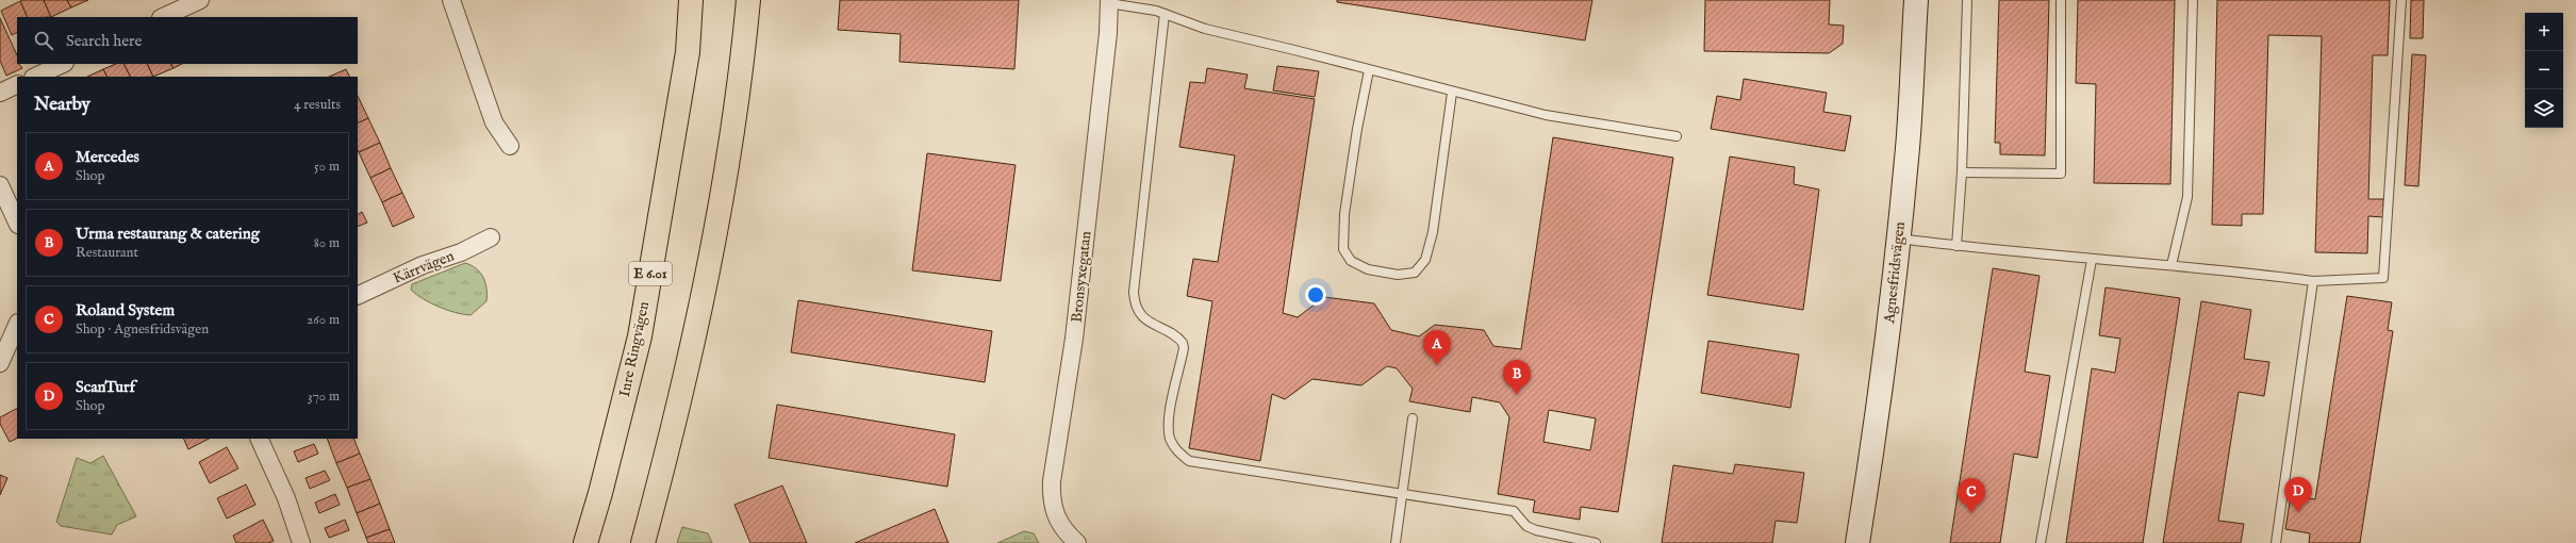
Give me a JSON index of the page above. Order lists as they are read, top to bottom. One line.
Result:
{"streets":{"highway":["E 6.01","Inre Ringvägen"],"main road":["Agnesfridsvägen"],"street":["Kärrvägen","Bronsyxegatan"]},"page":{"map_buttons":["+","−"],"search":"Search here","heading":["Nearby","4 results"],"list":[{"mark":"A","name":"Mercedes","note":"Shop","value":"50 m"},{"mark":"B","name":"Urma restaurang & catering","note":"Restaurant","value":"80 m"},{"mark":"C","name":"Roland System","note":"Shop · Agnesfridsvägen","value":"260 m"},{"mark":"D","name":"ScanTurf","note":"Shop","value":"370 m"}],"pins":["A","B","D","C"]}}
